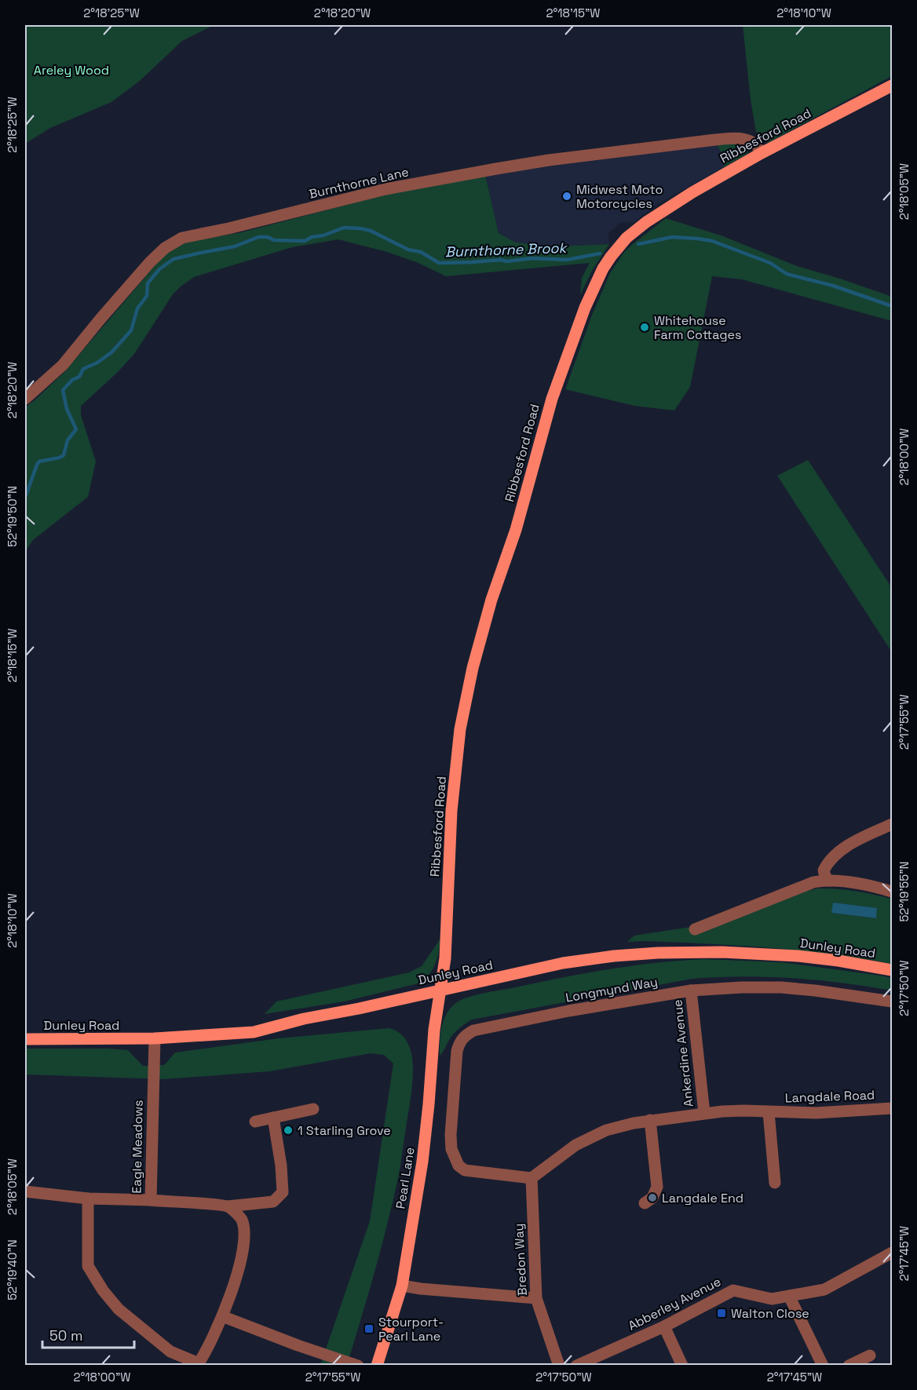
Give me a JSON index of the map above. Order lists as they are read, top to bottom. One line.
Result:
{"streets":{"main road":["Ribbesford Road","Dunley Road","Pearl Lane"],"street":["Burnthorne Lane","Longmynd Way","Ankerdine Avenue","Langdale Road","Eagle Meadows","Bredon Way","Abberley Avenue"]},"crossings":[["Ribbesford Road","Burnthorne Lane"],["Ribbesford Road","Dunley Road"],["Ribbesford Road","Pearl Lane"],["Dunley Road","Eagle Meadows"],["Dunley Road","Pearl Lane"],["Longmynd Way","Ankerdine Avenue"],["Longmynd Way","Langdale Road"],["Longmynd Way","Bredon Way"],["Ankerdine Avenue","Langdale Road"],["Langdale Road","Bredon Way"]],"water":["Burnthorne Brook"],"parks":["Areley Wood"],"places":{"other":["Midwest Moto Motorcycles","Whitehouse Farm Cottages","1 Starling Grove","Langdale End"],"transit":["Walton Close","Stourport- Pearl Lane"]},"scale_bar":"50 m","coordinates":["2°18'25\"W","2°18'20\"W","2°18'15\"W","2°18'10\"W","2°18'05\"W","2°18'00\"W","52°19'50\"N","2°17'55\"W","52°19'55\"N","2°17'50\"W","2°17'45\"W","52°19'40\"N"]}
